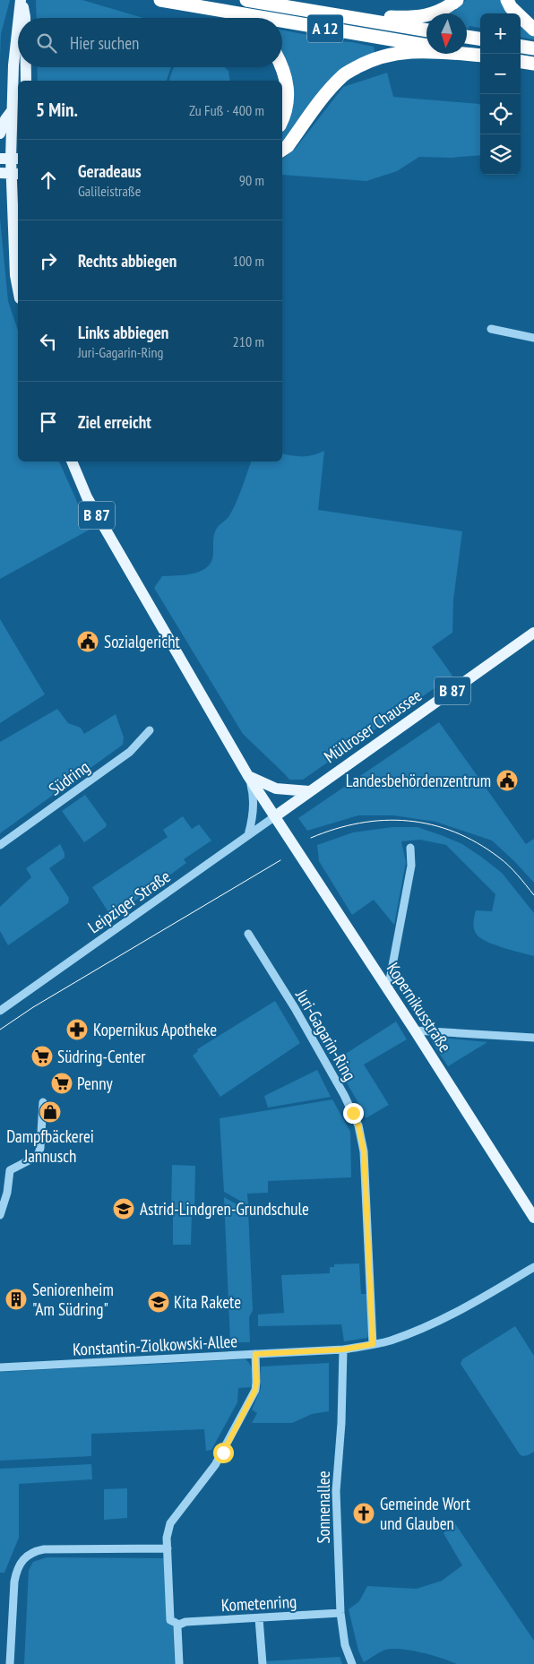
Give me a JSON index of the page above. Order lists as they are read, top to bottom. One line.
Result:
{"streets":{"highway":["A 12"],"main road":["B 87","Müllroser Chaussee","Kopernikusstraße"],"street":["Südring","Leipziger Straße","Juri-Gagarin-Ring","Konstantin-Ziolkowski-Allee","Sonnenallee","Kometenring"]},"crossings":[["B 87","Müllroser Chaussee"],["B 87","Leipziger Straße"],["B 87","Kopernikusstraße"],["Müllroser Chaussee","Leipziger Straße"],["Müllroser Chaussee","Kopernikusstraße"],["Leipziger Straße","Kopernikusstraße"],["Juri-Gagarin-Ring","Konstantin-Ziolkowski-Allee"],["Konstantin-Ziolkowski-Allee","Sonnenallee"],["Sonnenallee","Kometenring"]],"places":{"public building":["Sozialgericht","Landesbehördenzentrum"],"pharmacy":["Kopernikus Apotheke"],"supermarket":["Südring-Center","Penny"],"shop":["Dampfbäckerei Jannusch"],"school or university":["Astrid-Lindgren-Grundschule","Kita Rakete"],"building":["Seniorenheim \"Am Südring\""],"church":["Gemeinde Wort und Glauben"]},"north":"bottom","page":{"map_buttons":["+","−"],"search":"Hier suchen","heading":["5 Min.","Zu Fuß · 400 m"],"list":[["Geradeaus","Galileistraße","90 m"],["Rechts abbiegen","100 m"],["Links abbiegen","Juri-Gagarin-Ring","210 m"],"Ziel erreicht"]}}
